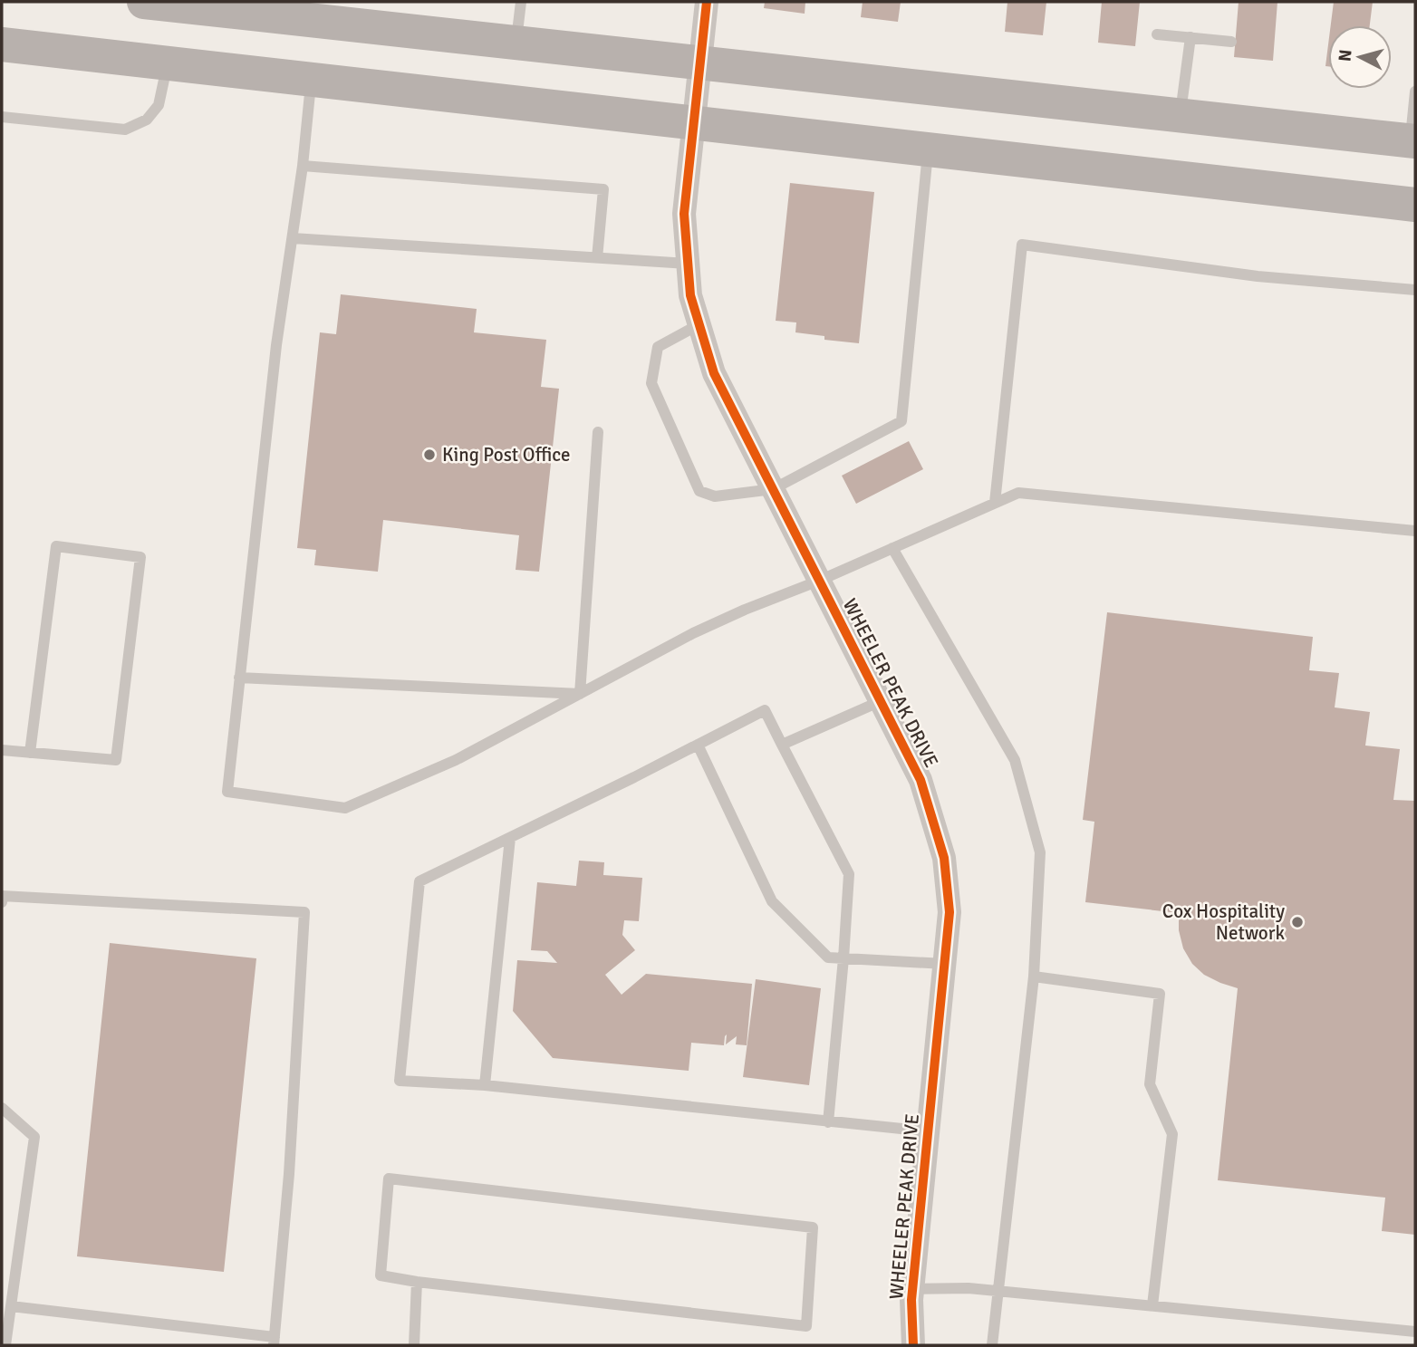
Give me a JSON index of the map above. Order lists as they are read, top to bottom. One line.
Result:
{"streets":{"street":["WHEELER PEAK DRIVE"]},"places":["King Post Office","Cox Hospitality Network"],"north":"left"}
